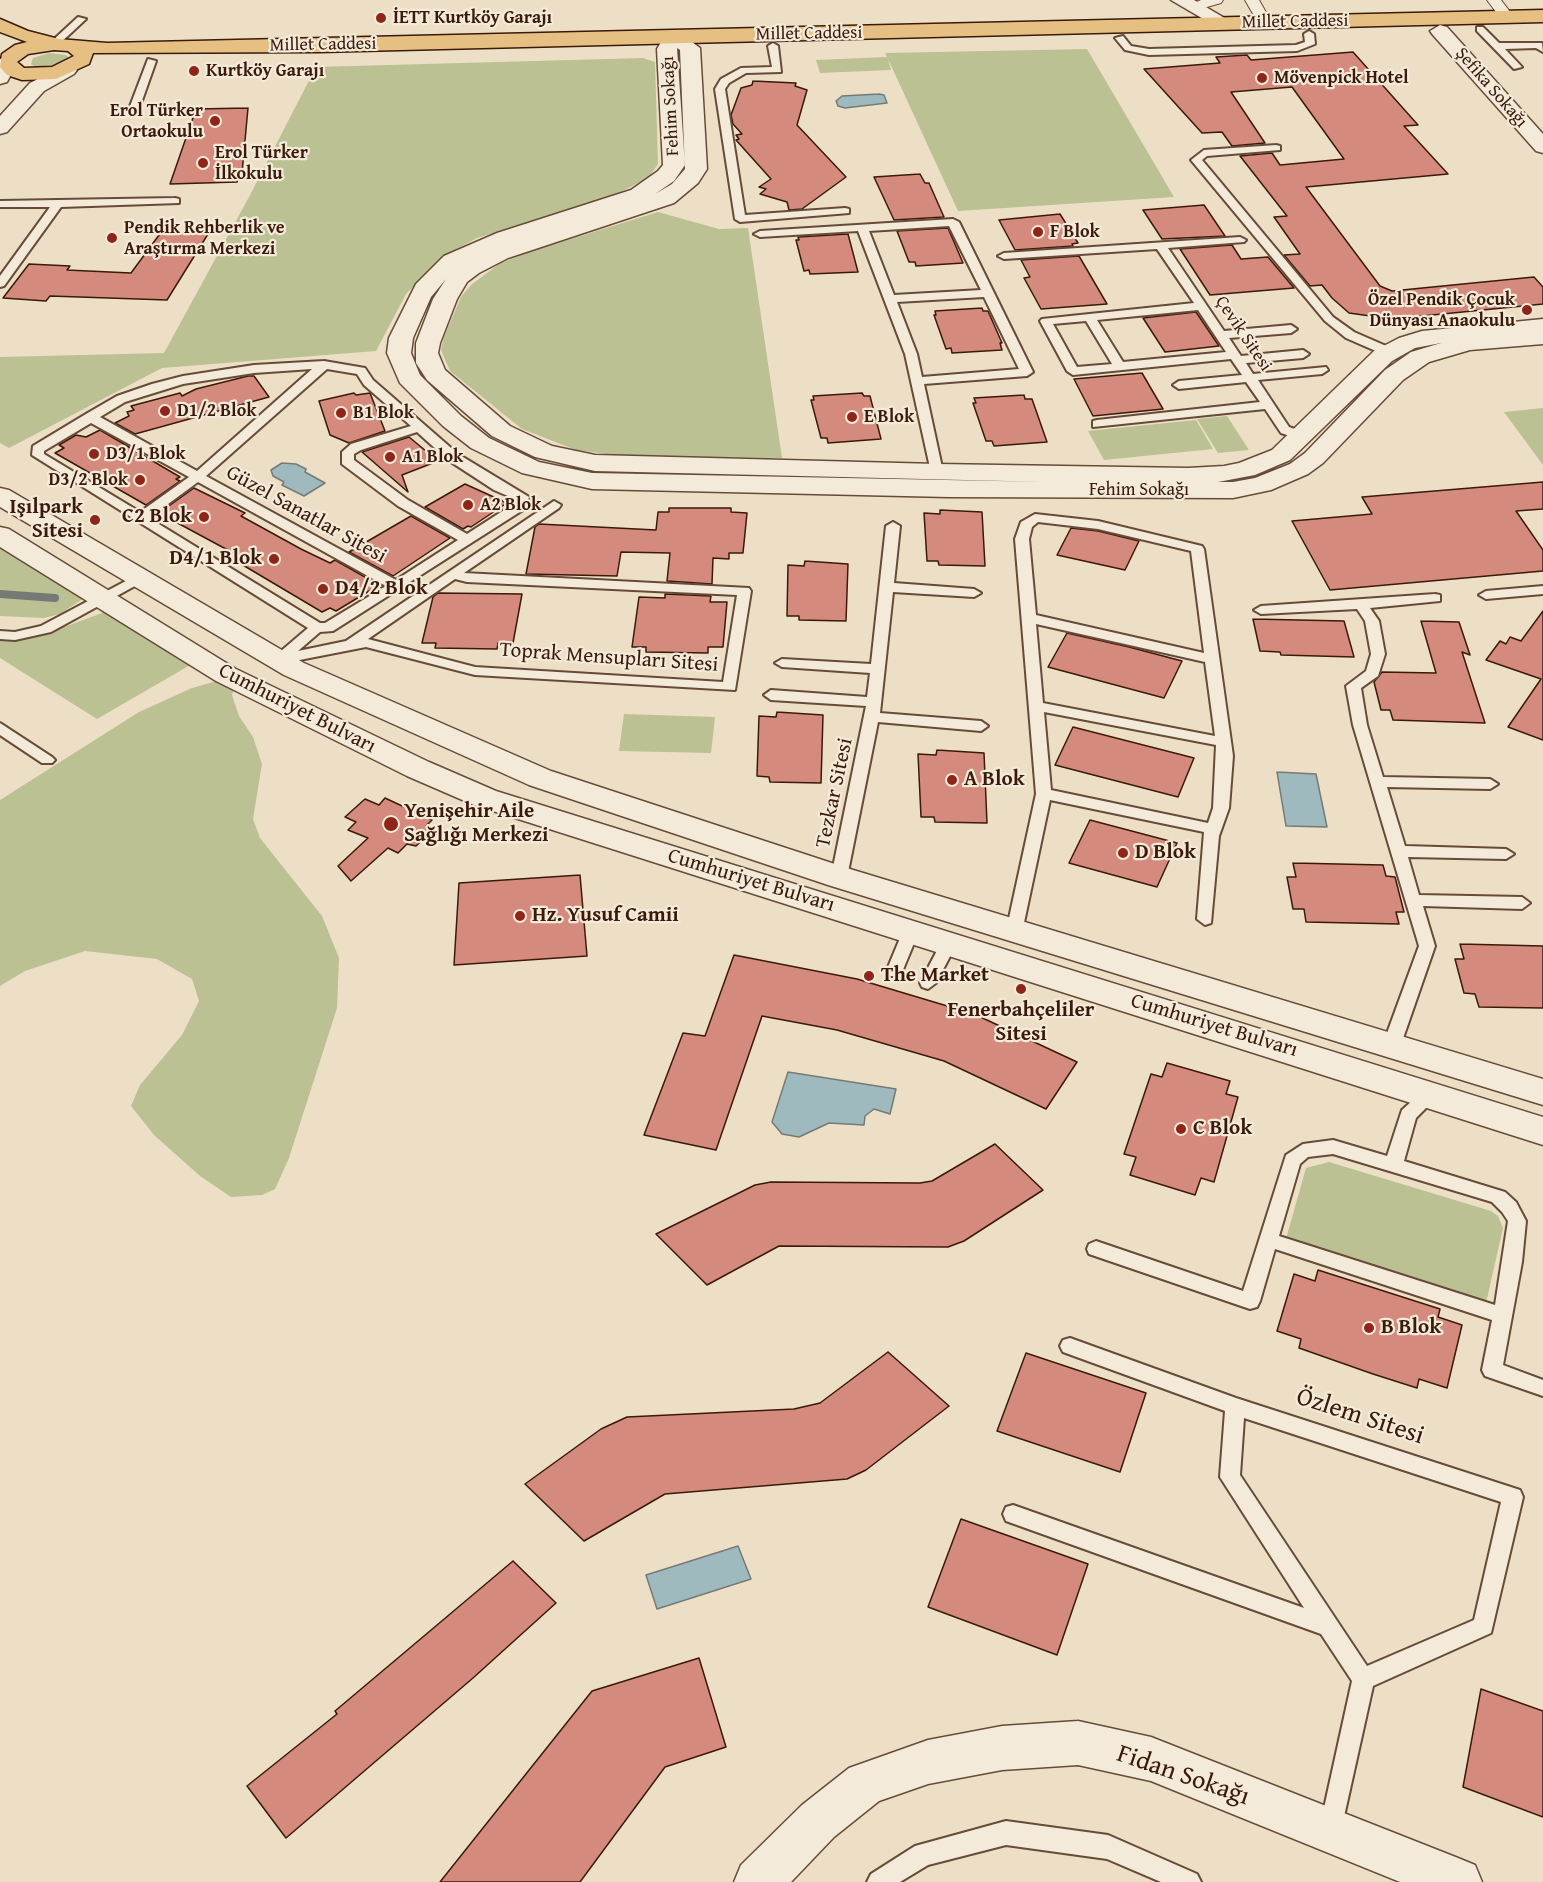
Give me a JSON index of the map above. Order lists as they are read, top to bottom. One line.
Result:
{"streets":{"main road":["Millet Caddesi"],"street":["Şefika Sokağı","Fehim Sokağı","Cumhuriyet Bulvarı","Fidan Sokağı"],"lane":["Çevik Sitesi","Güzel Sanatlar Sitesi","Toprak Mensupları Sitesi","Tezkar Sitesi","Özlem Sitesi"]},"crossings":[["Millet Caddesi","Şefika Sokağı"],["Millet Caddesi","Fehim Sokağı"],["Fehim Sokağı","Çevik Sitesi"],["Güzel Sanatlar Sitesi","Toprak Mensupları Sitesi"],["Güzel Sanatlar Sitesi","Cumhuriyet Bulvarı"],["Toprak Mensupları Sitesi","Cumhuriyet Bulvarı"],["Cumhuriyet Bulvarı","Tezkar Sitesi"]],"places":["İETT Kurtköy Garajı","Kurtköy Garajı","Mövenpick Hotel","Erol Türker Ortaokulu","Erol Türker İlkokulu","F Blok","Pendik Rehberlik ve Araştırma Merkezi","Özel Pendik Çocuk Dünyası Anaokulu","D1/2 Blok","B1 Blok","E Blok","D3/1 Blok","A1 Blok","D3/2 Blok","A2 Blok","C2 Blok","Işılpark Sitesi","D4/1 Blok","D4/2 Blok","A Blok","Yenişehir Aile Sağlığı Merkezi","D Blok","Hz. Yusuf Camii","The Market","Fenerbahçeliler Sitesi","C Blok","B Blok"]}
